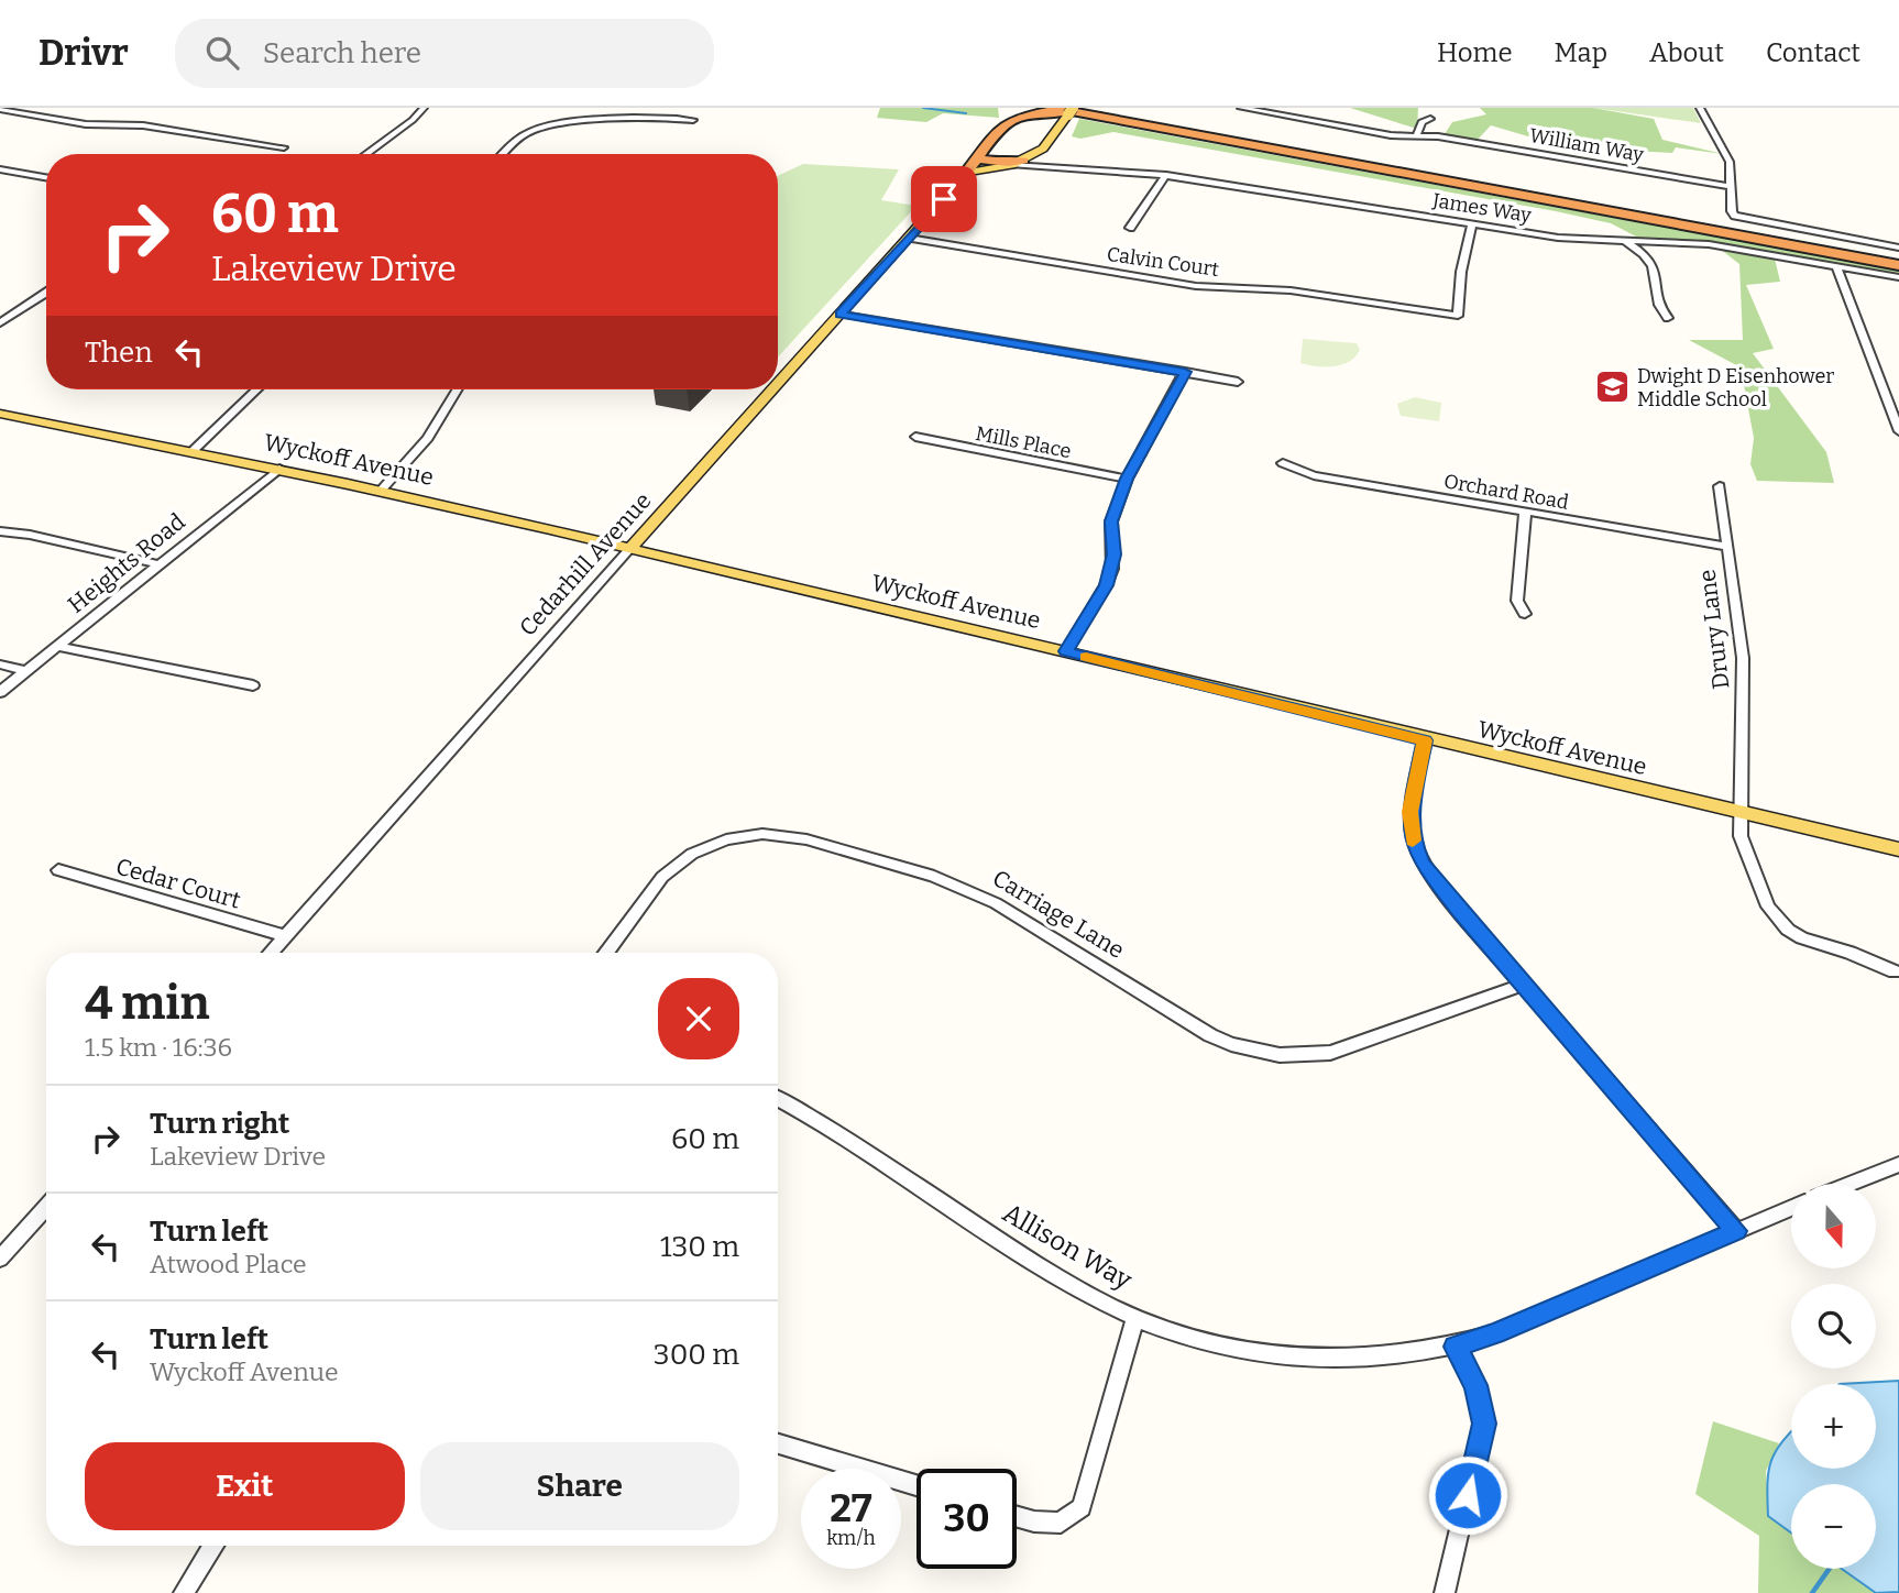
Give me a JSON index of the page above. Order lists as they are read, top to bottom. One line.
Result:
{"streets":{"main road":["Wyckoff Avenue","Cedarhill Avenue"],"street":["William Way","James Way","Calvin Court","Mills Place","Orchard Road","Heights Road","Drury Lane","Cedar Court","Carriage Lane","Allison Way"]},"crossings":[["James Way","Calvin Court"],["James Way","Cedarhill Avenue"],["Calvin Court","Cedarhill Avenue"],["Wyckoff Avenue","Heights Road"],["Wyckoff Avenue","Cedarhill Avenue"],["Wyckoff Avenue","Drury Lane"],["Orchard Road","Drury Lane"],["Cedarhill Avenue","Cedar Court"]],"places":{"school or university":["Dwight D Eisenhower Middle School"]},"north":"bottom","page":{"header":"Drivr","search":"Search here","nav":["Home","Map","About","Contact"],"turn":["60 m","Lakeview Drive"],"then":"Then","heading":["4 min","1.5 km · 16:36"],"list":[{"name":"Turn right","note":"Lakeview Drive","value":"60 m"},{"name":"Turn left","note":"Atwood Place","value":"130 m"},{"name":"Turn left","note":"Wyckoff Avenue","value":"300 m"}],"map_buttons":["+","−"],"buttons":["Exit","Share"],"speed":"27 km/h","limit":"30"}}
